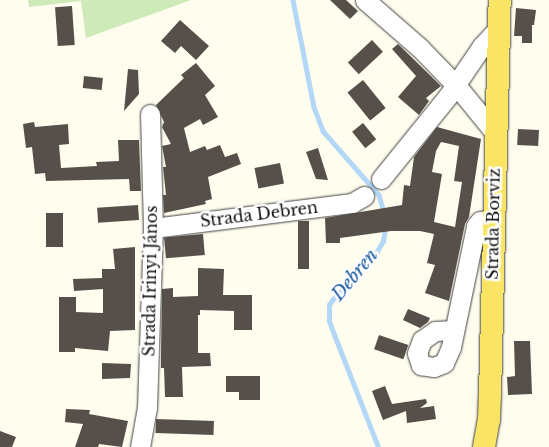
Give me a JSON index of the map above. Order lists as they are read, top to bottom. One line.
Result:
{"streets":{"main road":["Strada Borviz"],"street":["Strada Debren","Strada Irinyi János"]},"crossings":[["Strada Debren","Strada Irinyi János"]],"water":["Debren"]}
